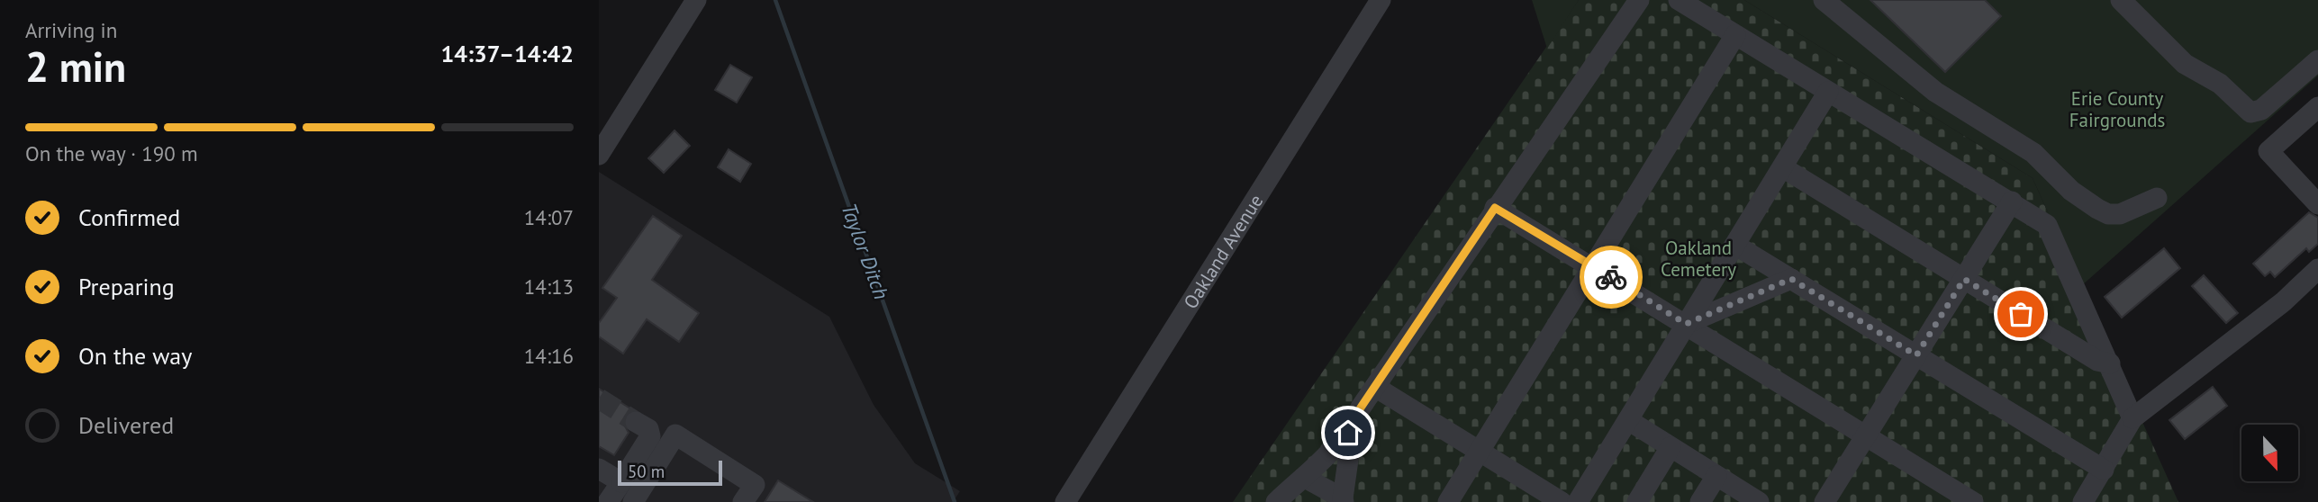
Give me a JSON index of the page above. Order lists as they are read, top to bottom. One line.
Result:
{"streets":{"street":["Oakland Avenue"]},"water":["Taylor Ditch"],"parks":["Erie County Fairgrounds","Oakland Cemetery"],"scale_bar":"50 m","north":"bottom","page":{"heading":["2 min","Arriving in","14:37–14:42"],"bar":"On the way · 190 m","list":[["Confirmed","14:07"],["Preparing","14:13"],["On the way","14:16"],"Delivered"],"scale":"50 m"}}
